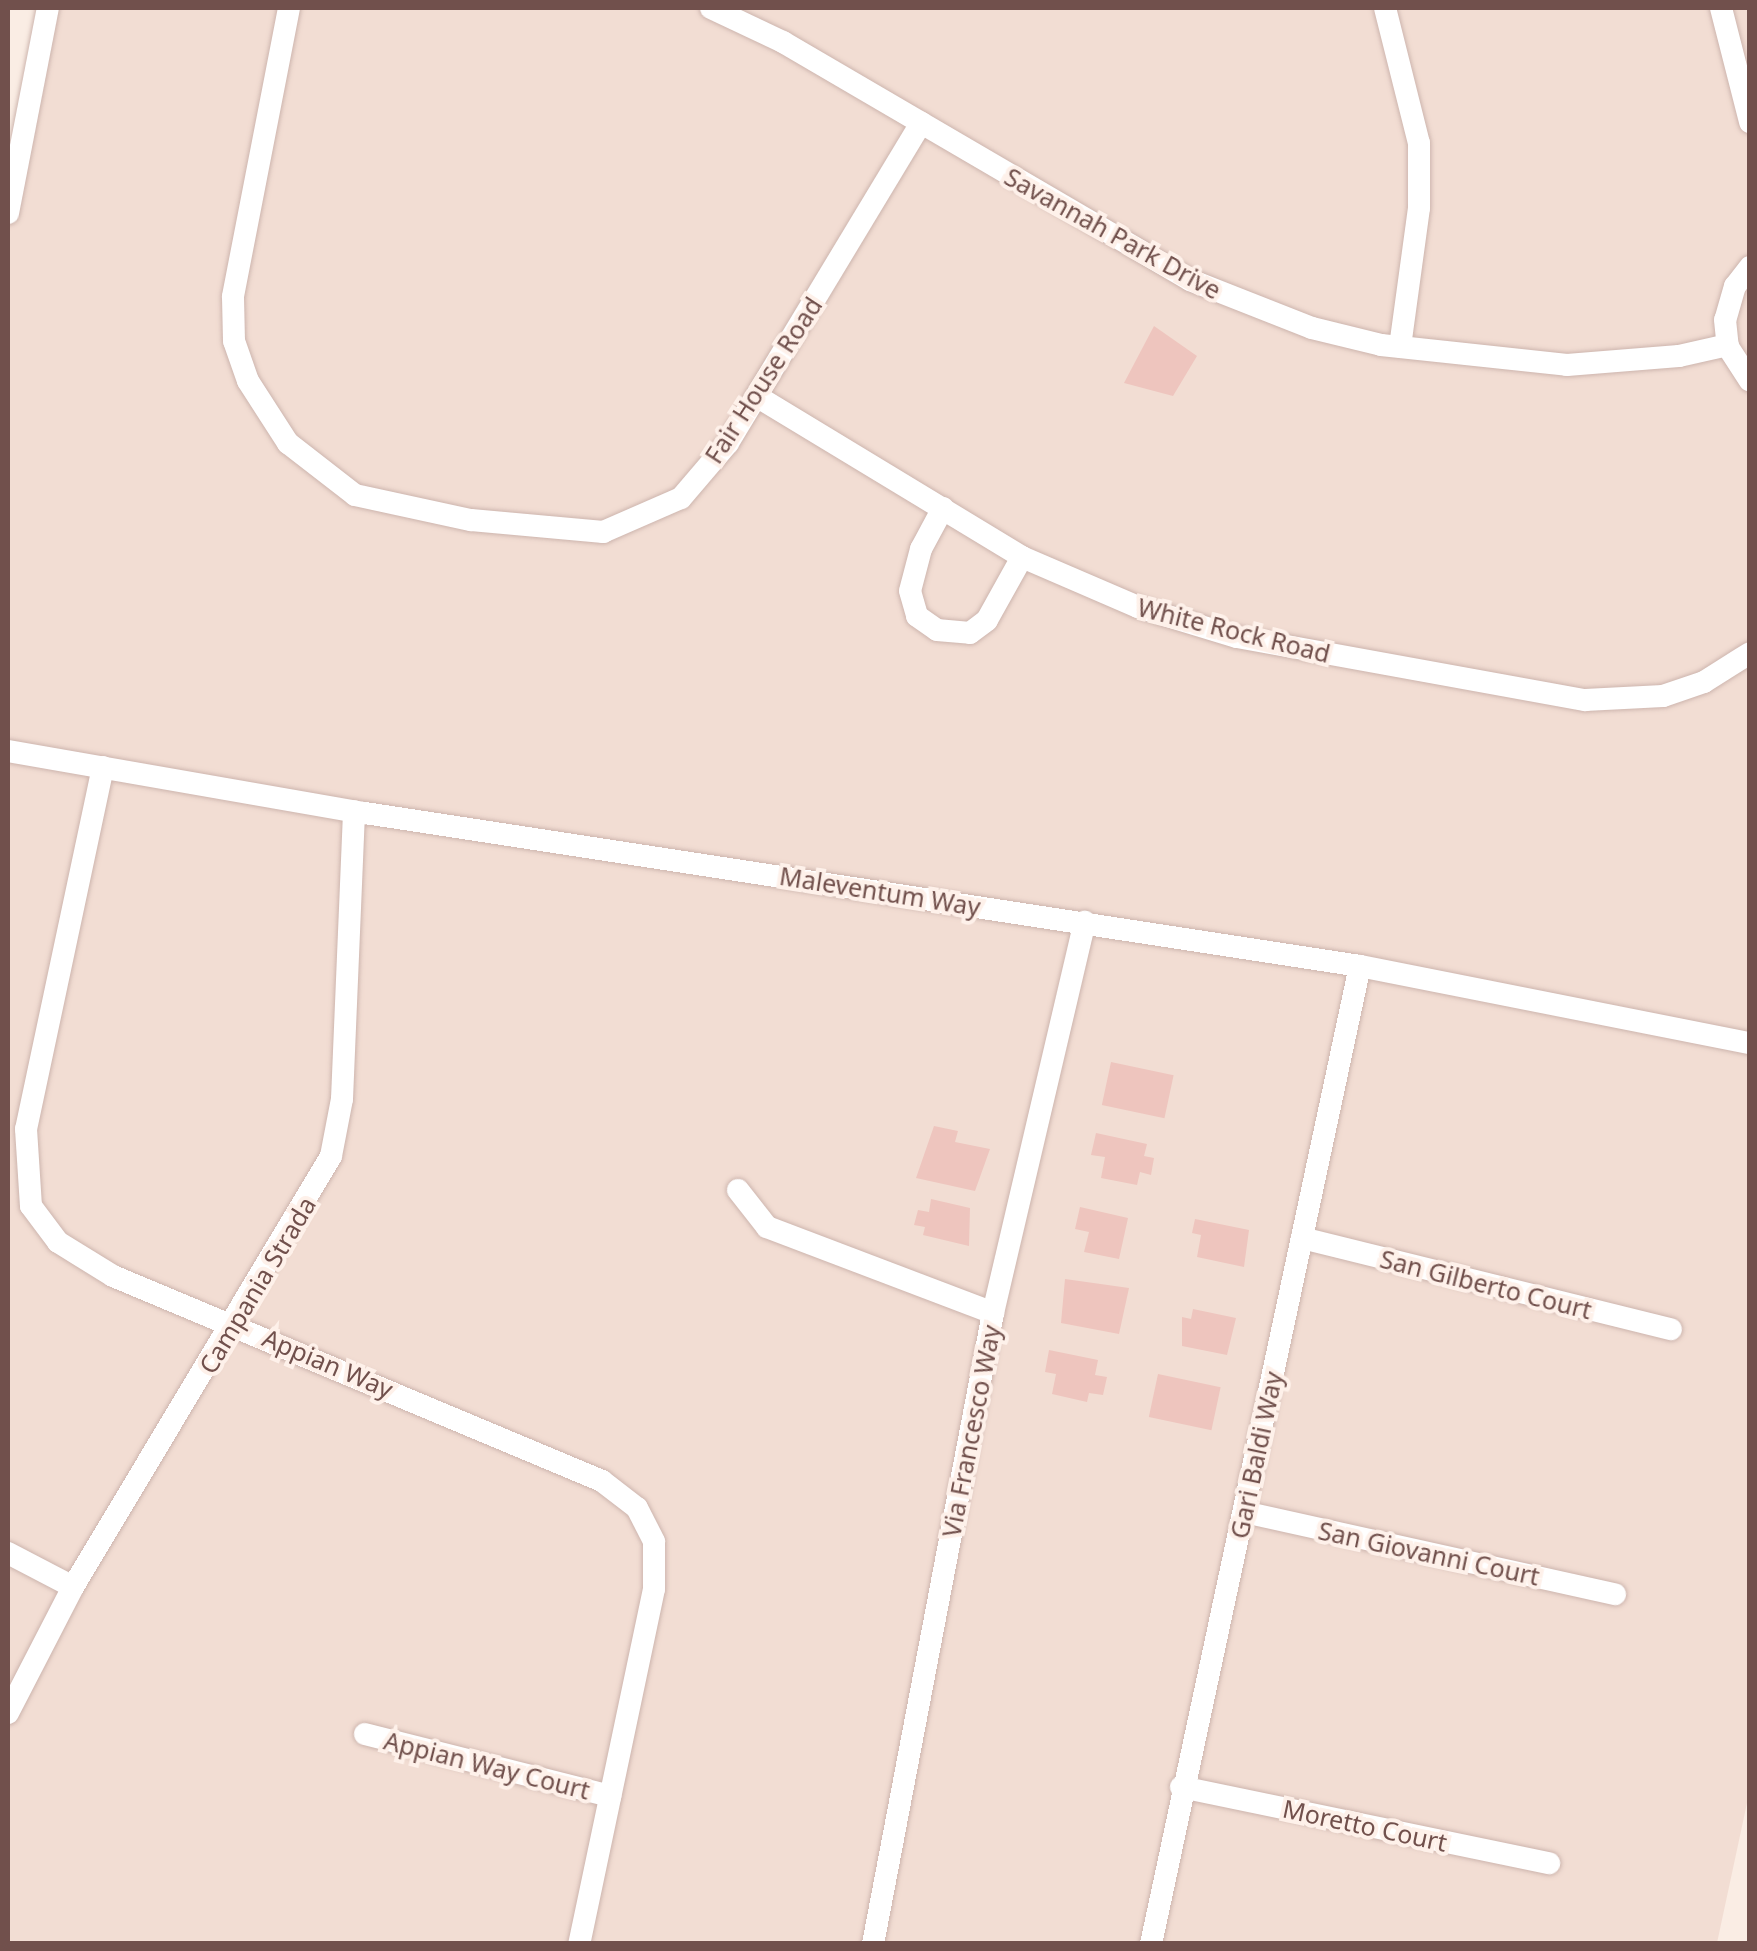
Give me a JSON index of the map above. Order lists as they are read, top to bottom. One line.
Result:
{"streets":{"street":["Savannah Park Drive","Fair House Road","White Rock Road","Maleventum Way","San Gilberto Court","Campania Strada","Appian Way","Via Francesco Way","Gari Baldi Way","San Giovanni Court","Appian Way Court","Moretto Court"]},"crossings":[["Savannah Park Drive","Fair House Road"],["Fair House Road","White Rock Road"],["Maleventum Way","Campania Strada"],["Maleventum Way","Appian Way"],["Maleventum Way","Via Francesco Way"],["Maleventum Way","Gari Baldi Way"],["San Gilberto Court","Gari Baldi Way"],["Campania Strada","Appian Way"],["Appian Way","Appian Way Court"],["Gari Baldi Way","San Giovanni Court"],["Gari Baldi Way","Moretto Court"]]}
